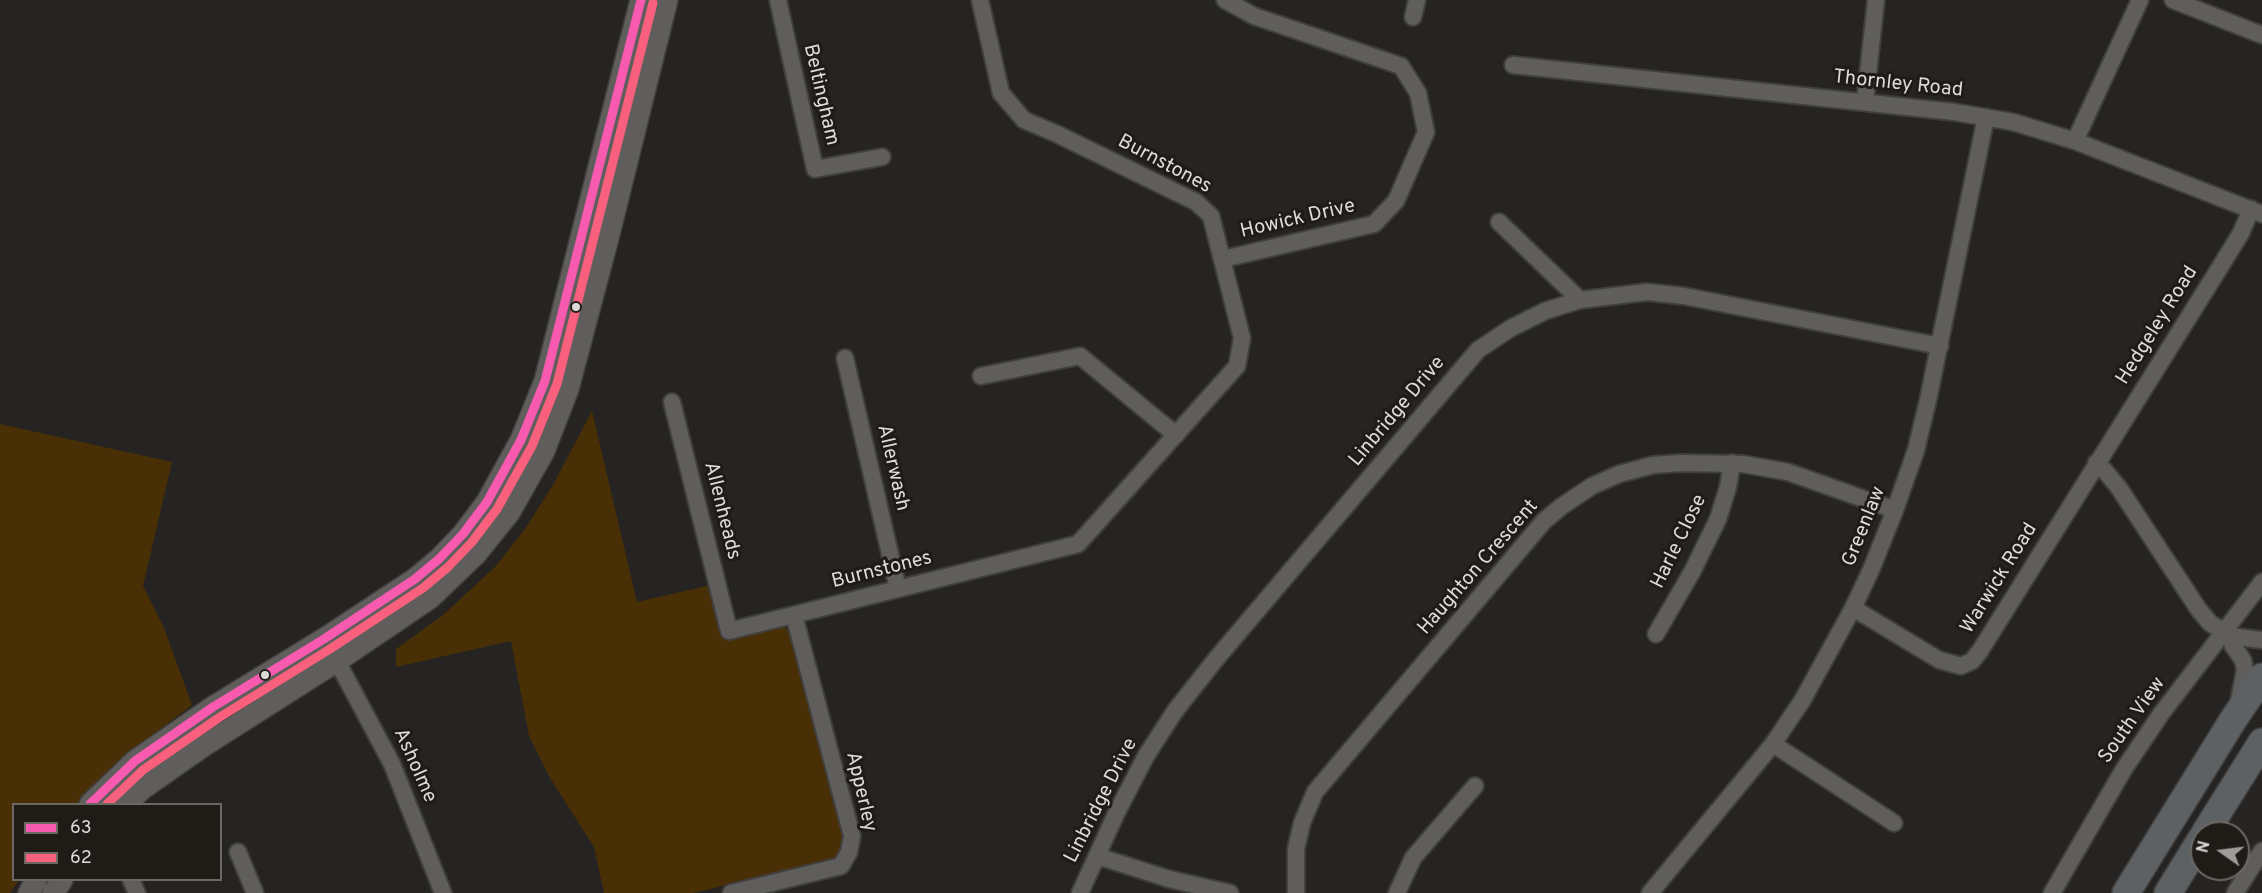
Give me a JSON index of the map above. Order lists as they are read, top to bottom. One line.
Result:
{"streets":{"street":["Thornley Road","Beltingham","Burnstones","Howick Drive","Hedgeley Road","Linbridge Drive","Allerwash","Allenheads","Greenlaw","Harle Close","Haughton Crescent","Warwick Road","South View","Asholme","Apperley"]},"crossings":[["Thornley Road","Hedgeley Road"],["Thornley Road","Greenlaw"],["Burnstones","Howick Drive"],["Burnstones","Allerwash"],["Burnstones","Allenheads"],["Burnstones","Apperley"],["Hedgeley Road","Warwick Road"],["Linbridge Drive","Greenlaw"],["Greenlaw","Haughton Crescent"],["Greenlaw","Warwick Road"],["Harle Close","Haughton Crescent"]],"lines":["transit line 63","transit line 62"],"legend":["63","62"],"north":"left"}
